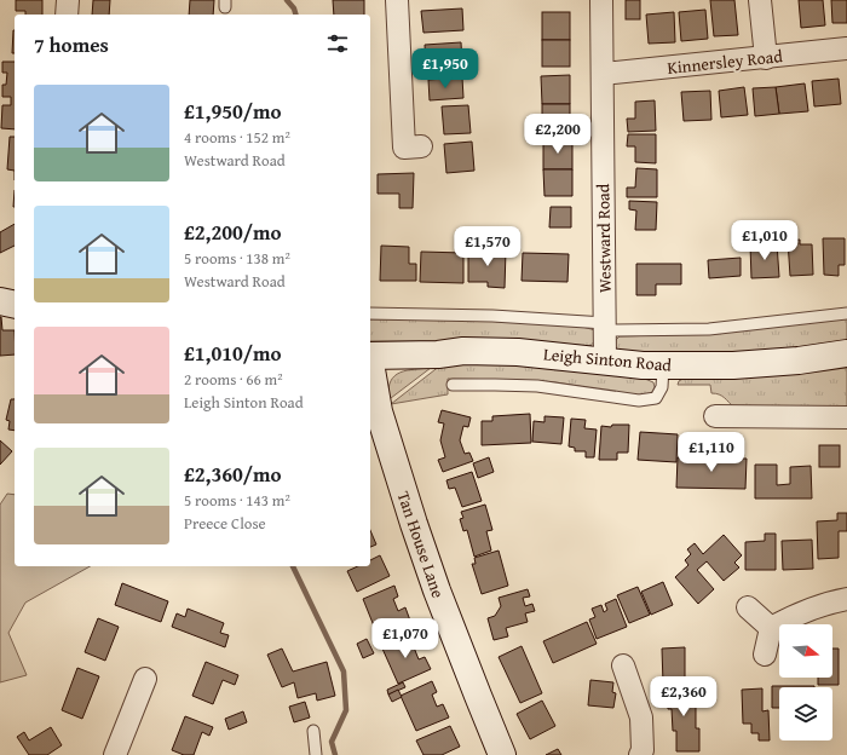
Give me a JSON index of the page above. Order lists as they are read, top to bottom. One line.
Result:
{"streets":{"main road":["Leigh Sinton Road","Tan House Lane"],"street":["Kinnersley Road","Westward Road"]},"crossings":[["Kinnersley Road","Westward Road"],["Westward Road","Leigh Sinton Road"]],"north":"right","page":{"heading":"7 homes","price":["£1,950","£2,200","£1,010","£1,570","£1,110","£1,070","£2,360"],"list":[{"name":"£1,950/mo","note":"4 rooms · 152 m² · Westward Road"},{"name":"£2,200/mo","note":"5 rooms · 138 m² · Westward Road"},{"name":"£1,010/mo","note":"2 rooms · 66 m² · Leigh Sinton Road"},{"name":"£2,360/mo","note":"5 rooms · 143 m² · Preece Close"}]}}
